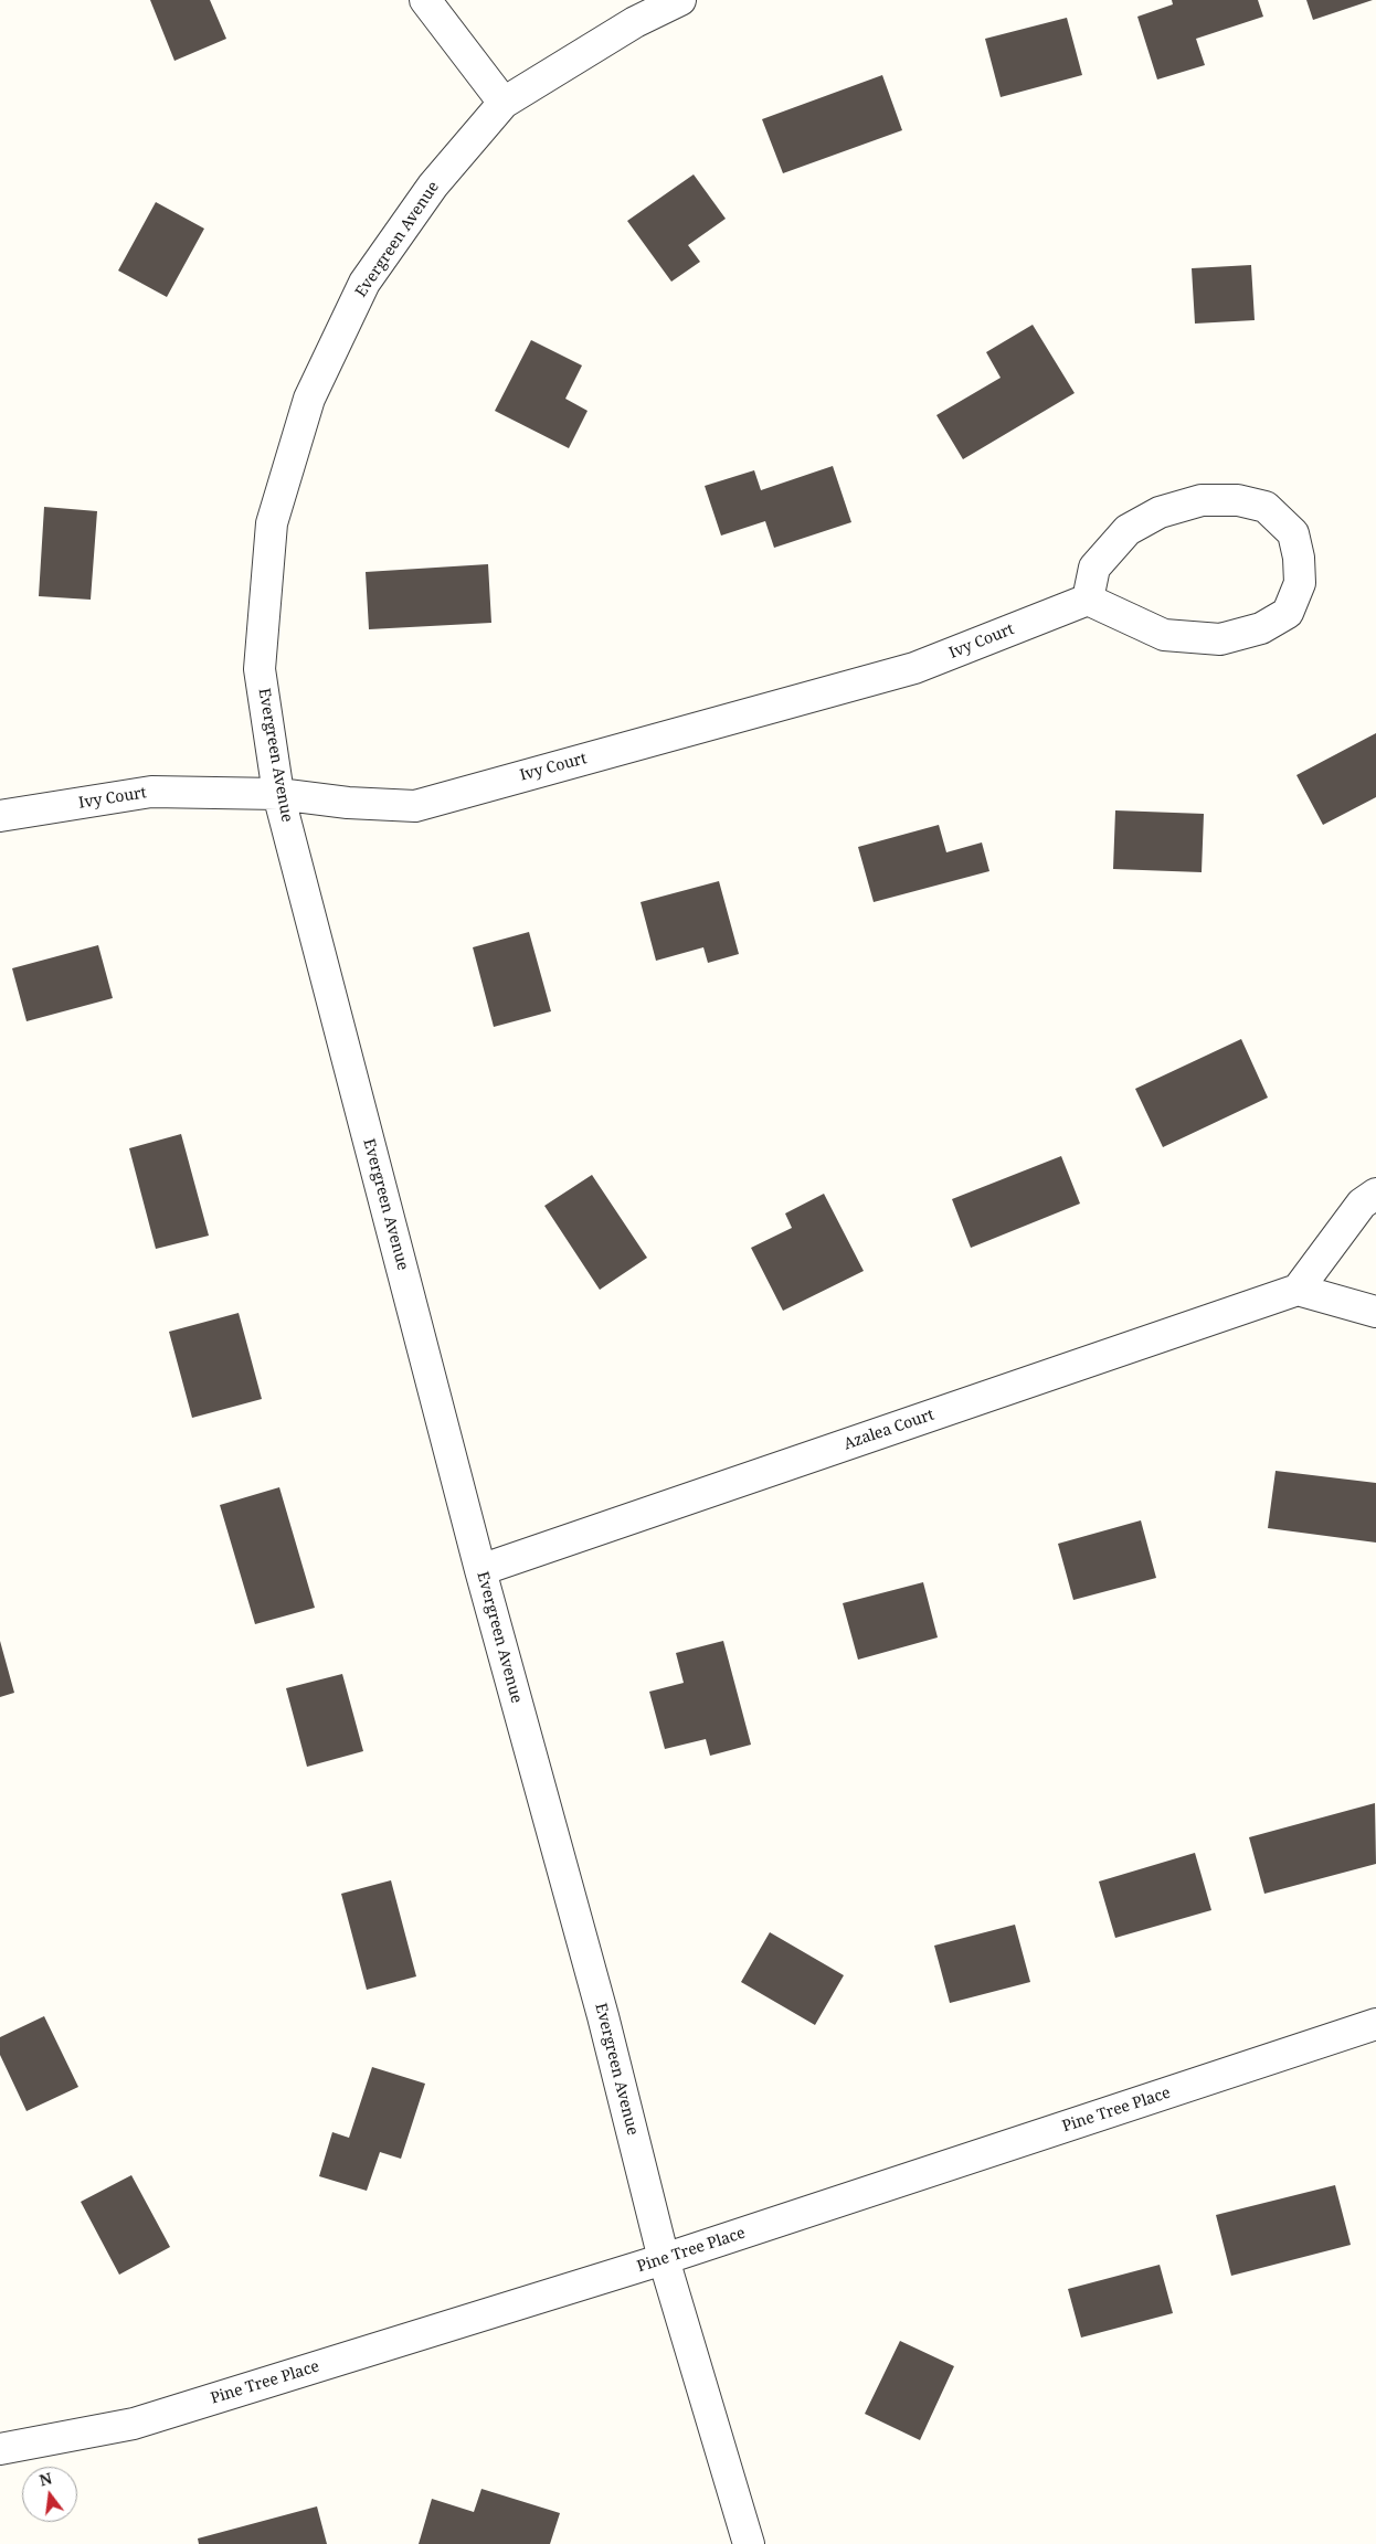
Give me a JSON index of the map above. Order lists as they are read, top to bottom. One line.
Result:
{"streets":{"street":["Evergreen Avenue","Ivy Court","Azalea Court","Pine Tree Place"]},"crossings":[["Evergreen Avenue","Ivy Court"],["Evergreen Avenue","Azalea Court"],["Evergreen Avenue","Pine Tree Place"]],"north":"top"}
